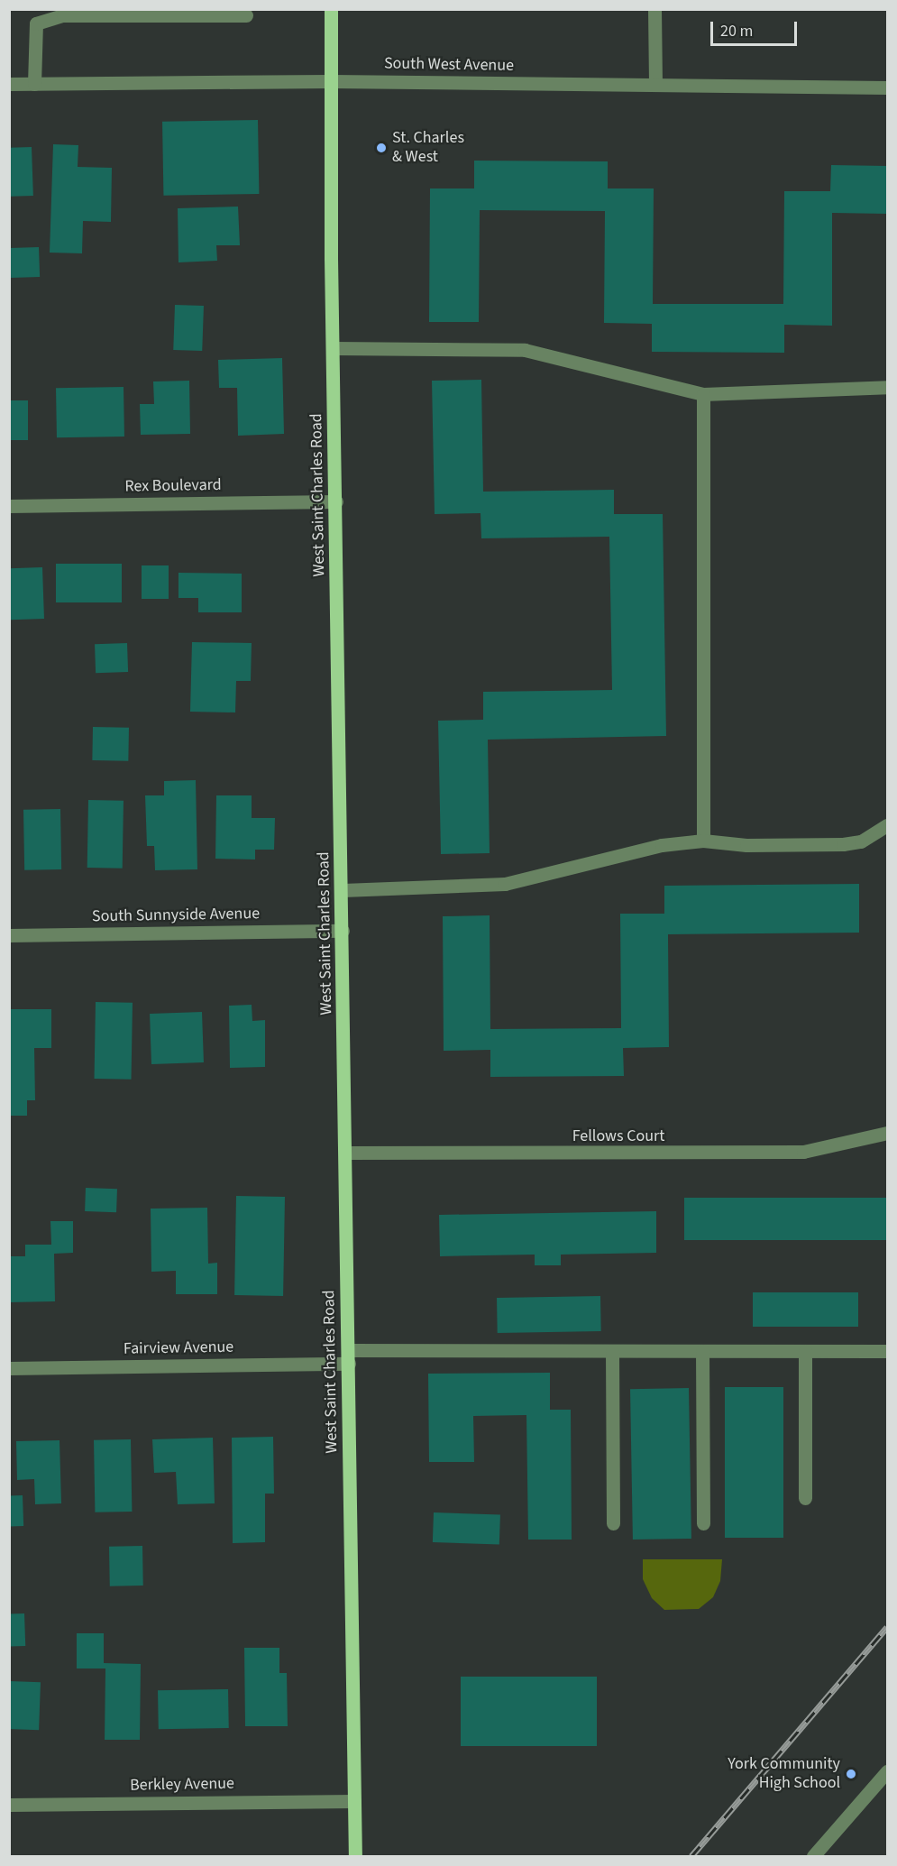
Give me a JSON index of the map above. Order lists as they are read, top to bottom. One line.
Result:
{"streets":{"main road":["West Saint Charles Road"],"street":["South West Avenue","Rex Boulevard","South Sunnyside Avenue","Fellows Court","Fairview Avenue","Berkley Avenue"]},"crossings":[["South West Avenue","West Saint Charles Road"],["Rex Boulevard","West Saint Charles Road"],["West Saint Charles Road","South Sunnyside Avenue"],["West Saint Charles Road","Fellows Court"],["West Saint Charles Road","Fairview Avenue"],["West Saint Charles Road","Berkley Avenue"]],"places":["St. Charles & West","York Community High School"],"scale_bar":"20 m"}
